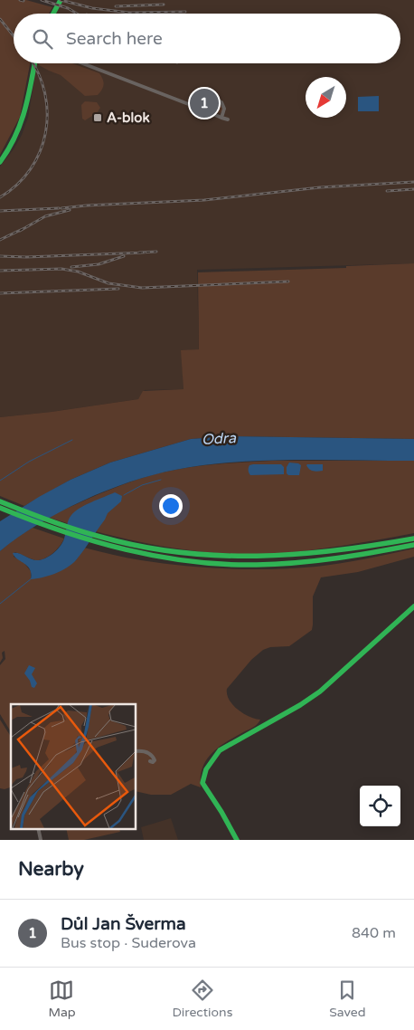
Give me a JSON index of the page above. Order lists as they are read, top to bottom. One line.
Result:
{"water":["Odra"],"places":{"transit":["A-blok"]},"north":"bottom left","page":{"search":"Search here","pins":"1","heading":"Nearby","list":[{"mark":"1","name":"Důl Jan Šverma","note":"Bus stop · Suderova","value":"840 m"}],"nav":["Map","Directions","Saved"]}}
